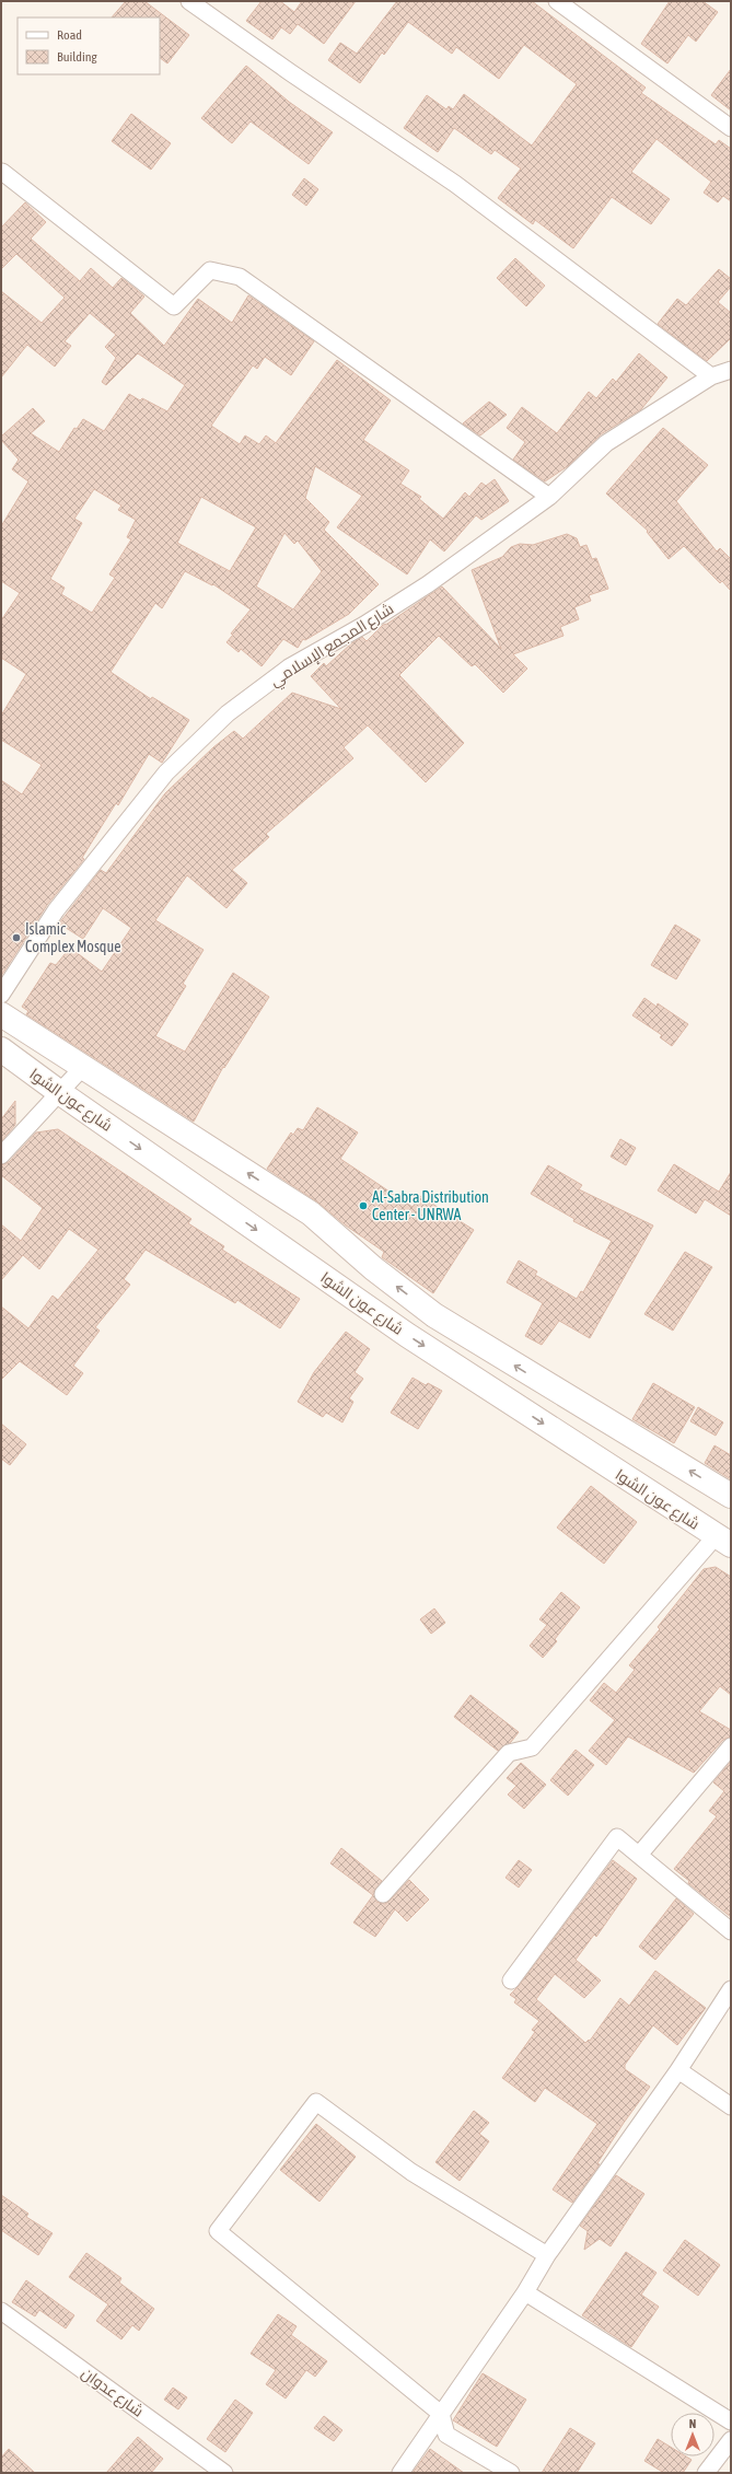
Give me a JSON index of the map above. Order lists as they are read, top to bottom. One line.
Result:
{"streets":{"main road":["شارع عون الشوا"],"street":["شارع المجمع الإسلامي","شارع عدوان"]},"places":["Islamic Complex Mosque","Al-Sabra Distribution Center - UNRWA"],"legend":["Road","Building"],"north":"top"}
